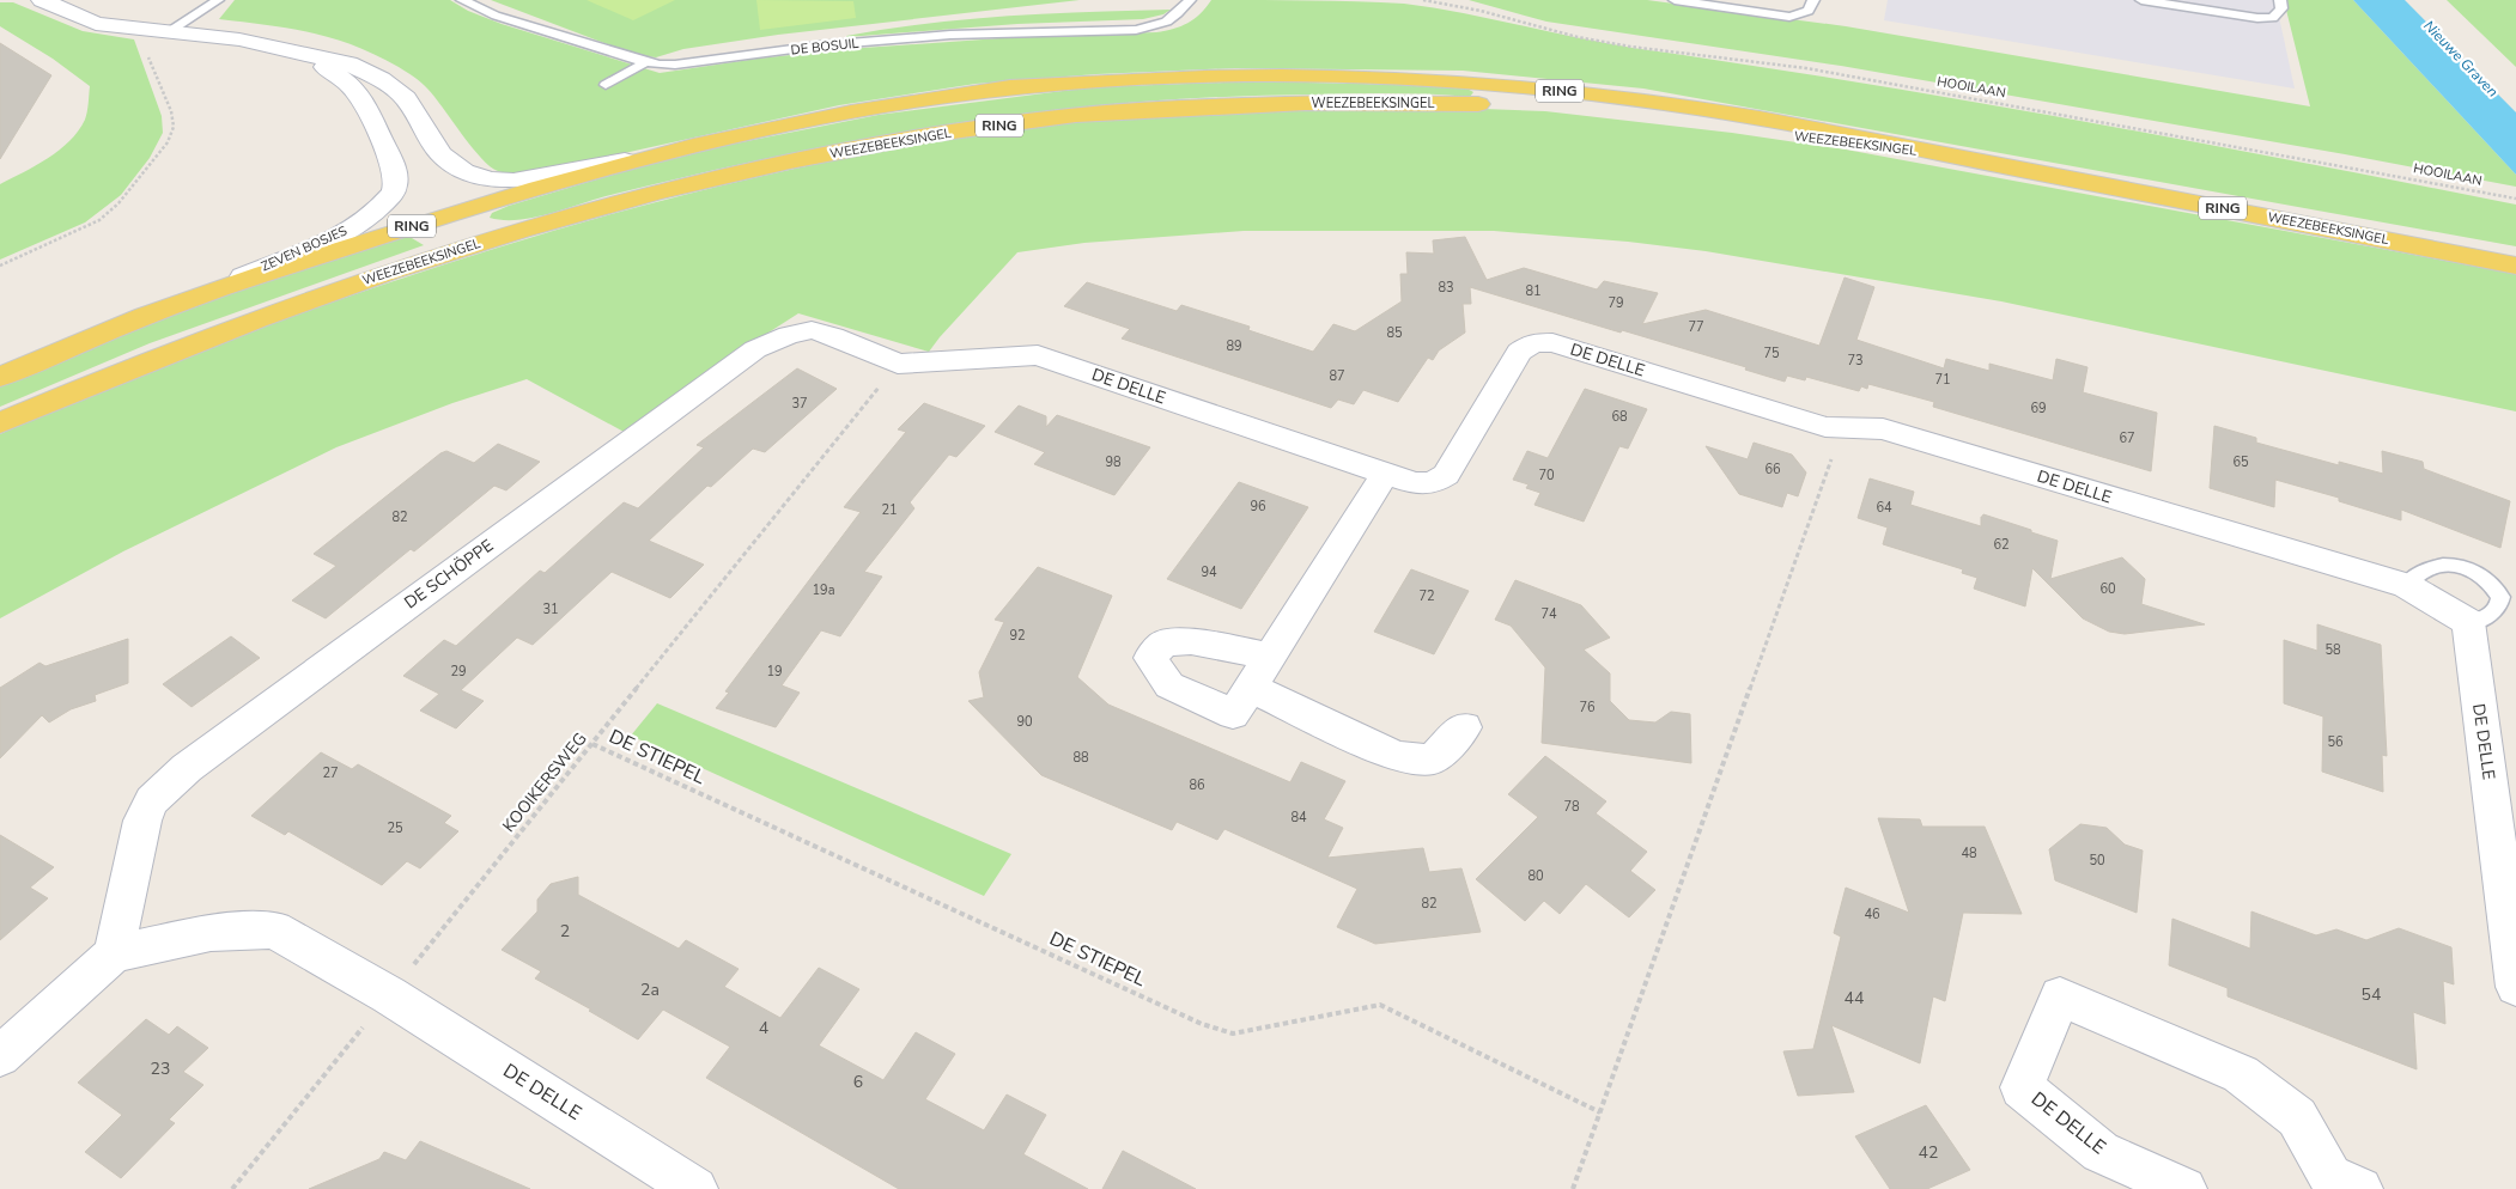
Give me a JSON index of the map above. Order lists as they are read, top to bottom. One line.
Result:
{"streets":{"main road":["RING","WEEZEBEEKSINGEL"],"street":["ZEVEN BOSJES","DE DELLE","DE SCHÖPPE"],"lane":["DE BOSUIL"],"path":["HOOILAAN","DE STIEPEL","KOOIKERSWEG"]},"crossings":[["WEEZEBEEKSINGEL","ZEVEN BOSJES"],["DE DELLE","DE SCHÖPPE"],["DE DELLE","KOOIKERSWEG"],["DE SCHÖPPE","KOOIKERSWEG"],["DE STIEPEL","KOOIKERSWEG"]],"water":["Nieuwe Graven"],"house_numbers":["83","81","79","77","85","89","75","73","87","71","37","69","68","67","98","65","66","70","96","64","21","82","62","94","60","19a","72","31","74","92","58","29","19","76","90","56","88","27","86","78","84","25","48","50","80","82","46","2","2a","54","44","4","23","6","42"]}
